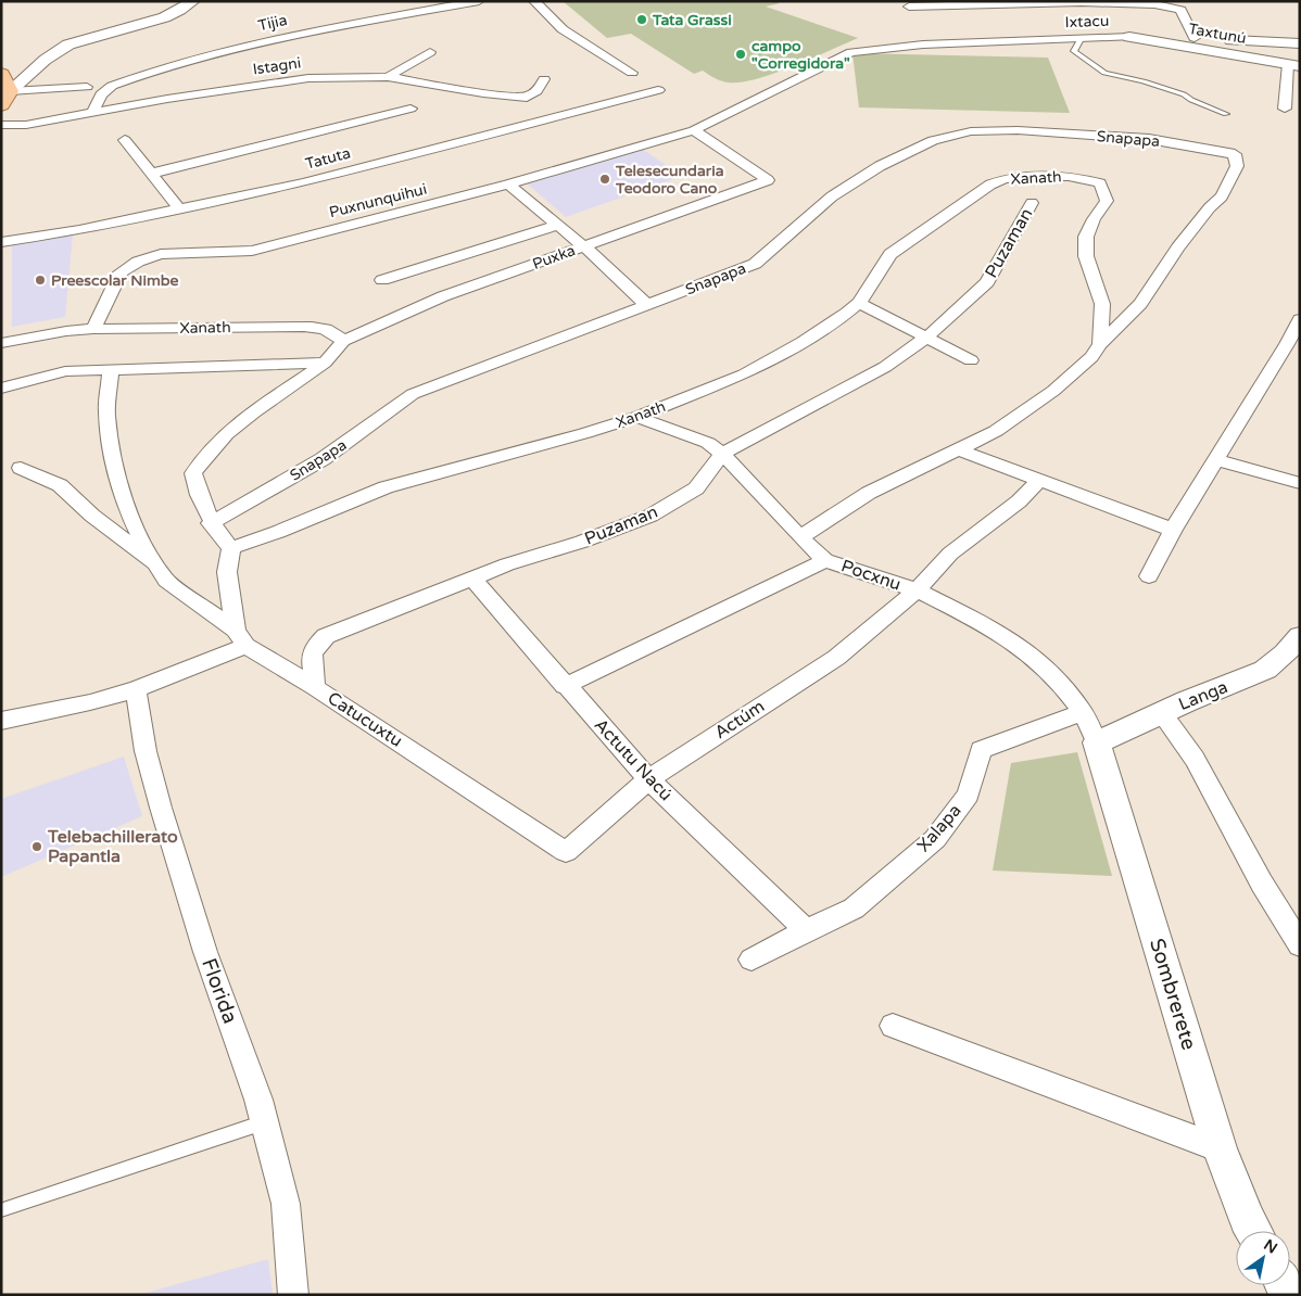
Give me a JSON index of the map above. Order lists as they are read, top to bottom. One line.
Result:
{"streets":{"street":["Ixtacu","Tijia","Taxtunú","Istagni","Snapapa","Tatuta","Xanath","Puxnunquihui","Puzaman","Puxka","Pocxnu","Langa","Catucuxtu","Actúm","Actutu Nacú","Xalapa","Florida","Sombrerete"]},"crossings":[["Ixtacu","Taxtunú"],["Tijia","Istagni"],["Snapapa","Xanath"],["Xanath","Puxnunquihui"],["Xanath","Puxka"],["Xanath","Pocxnu"],["Puxnunquihui","Puxka"],["Puzaman","Pocxnu"],["Puzaman","Catucuxtu"],["Puzaman","Actutu Nacú"],["Pocxnu","Langa"],["Pocxnu","Actúm"],["Pocxnu","Xalapa"],["Pocxnu","Sombrerete"],["Langa","Sombrerete"],["Catucuxtu","Actúm"],["Actúm","Actutu Nacú"],["Actutu Nacú","Xalapa"]],"places":["Tata Grassi","campo \"Corregidora\"","Telesecundaria Teodoro Cano","Preescolar Nimbe","Telebachillerato Papantla"],"north":"top right"}
